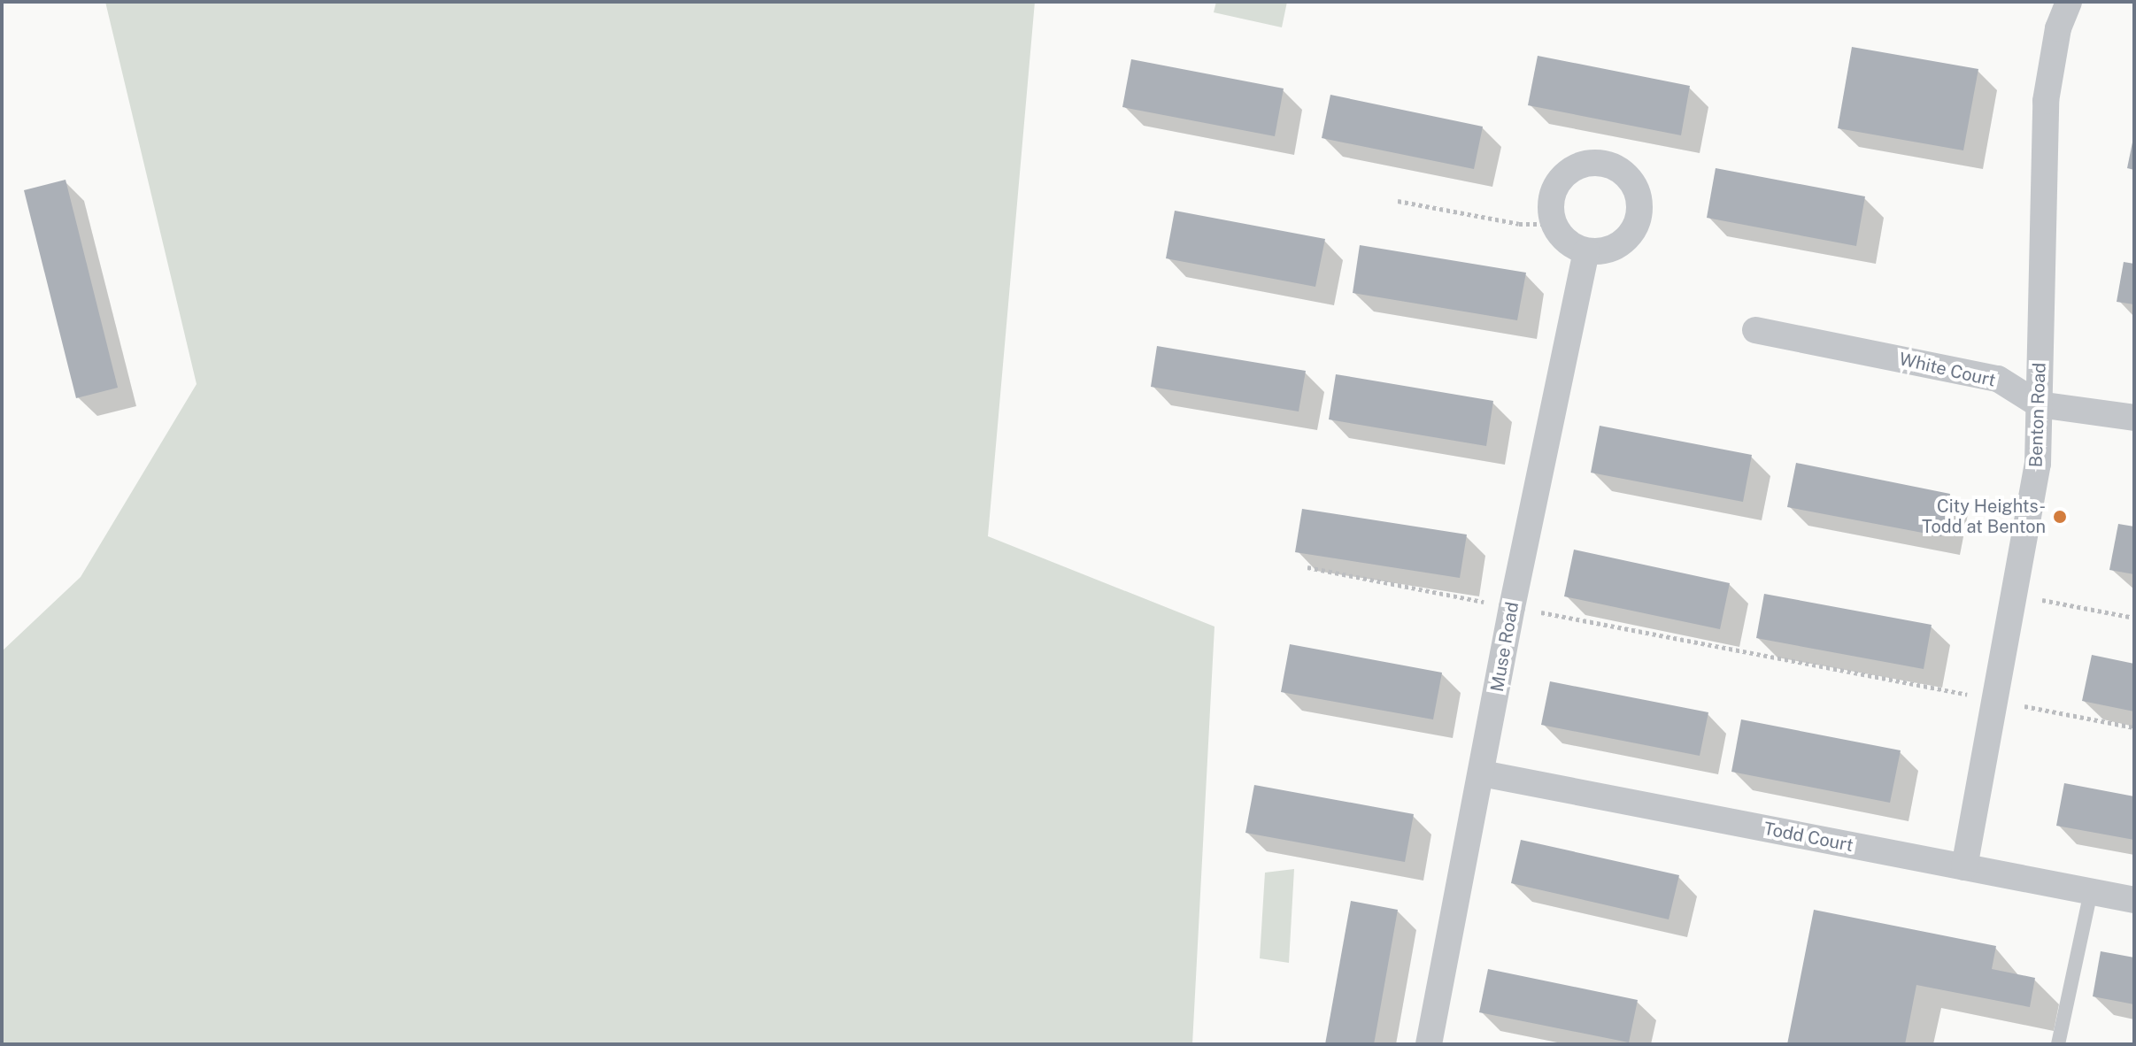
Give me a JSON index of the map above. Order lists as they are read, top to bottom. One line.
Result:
{"streets":{"street":["White Court","Benton Road","Muse Road","Todd Court"]},"crossings":[["White Court","Benton Road"],["Benton Road","Todd Court"],["Muse Road","Todd Court"]],"places":["City Heights- Todd at Benton"]}
